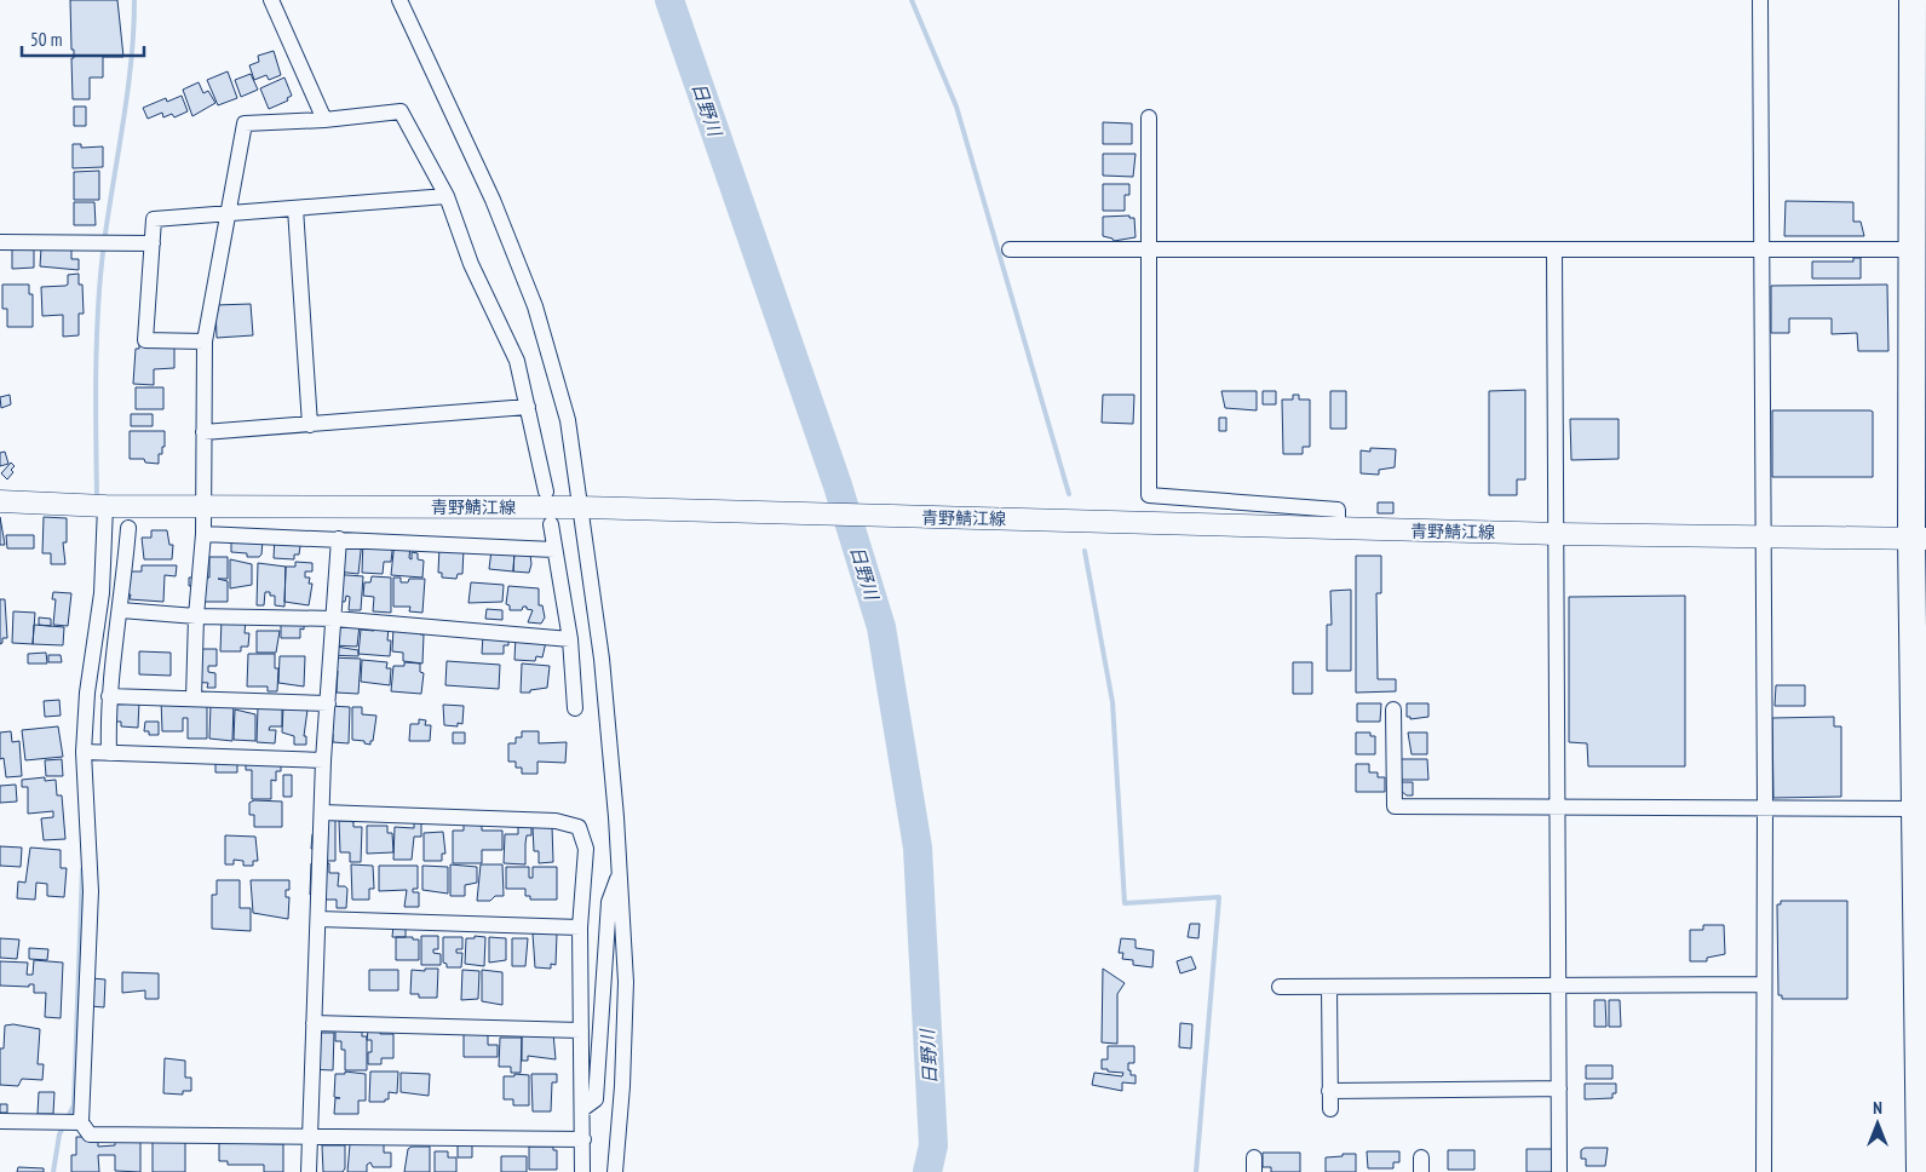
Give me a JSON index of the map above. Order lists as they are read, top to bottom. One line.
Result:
{"streets":{"main road":["青野鯖江線"]},"water":["日野川"],"scale_bar":"50 m","north":"top"}
